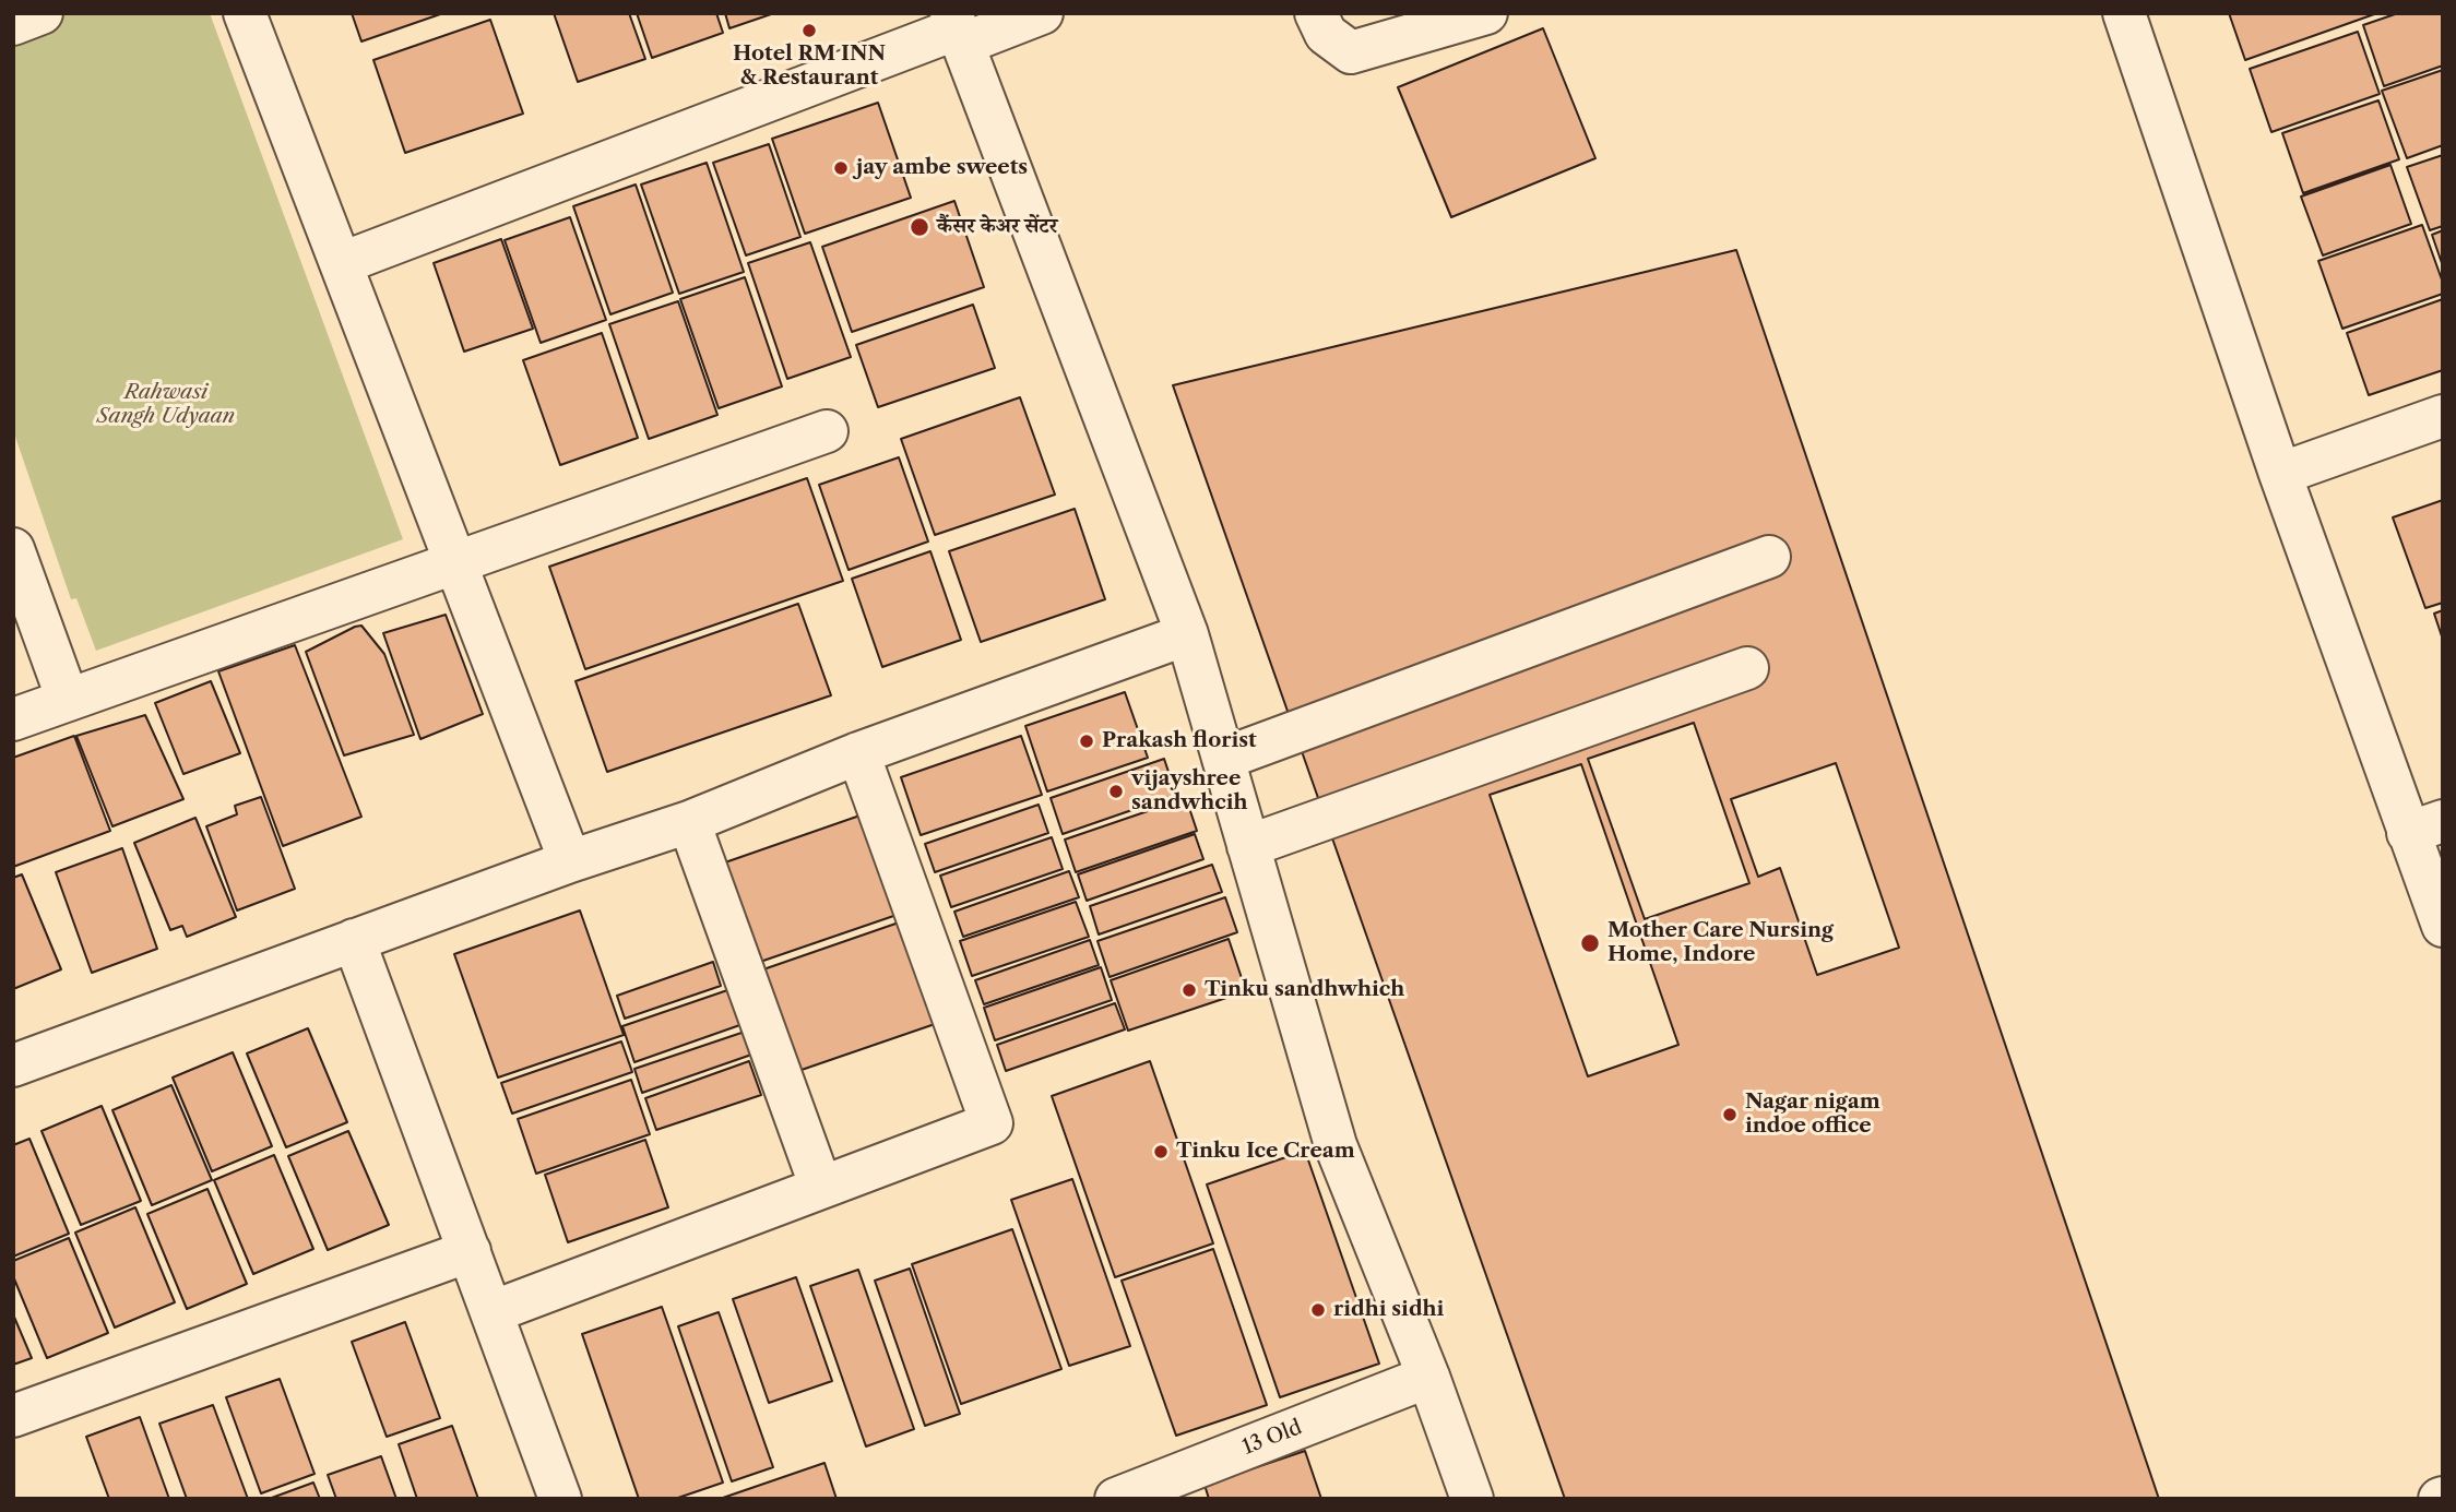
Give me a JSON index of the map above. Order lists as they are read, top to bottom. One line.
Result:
{"streets":{"street":["13 Old"]},"parks":["Rahwasi Sangh Udyaan"],"places":["Hotel RM INN & Restaurant","jay ambe sweets","कैंसर केअर सेंटर","Prakash florist","vijayshree sandwhcih","Mother Care Nursing Home, Indore","Tinku sandhwhich","Nagar nigam indoe office","Tinku Ice Cream","ridhi sidhi"]}
